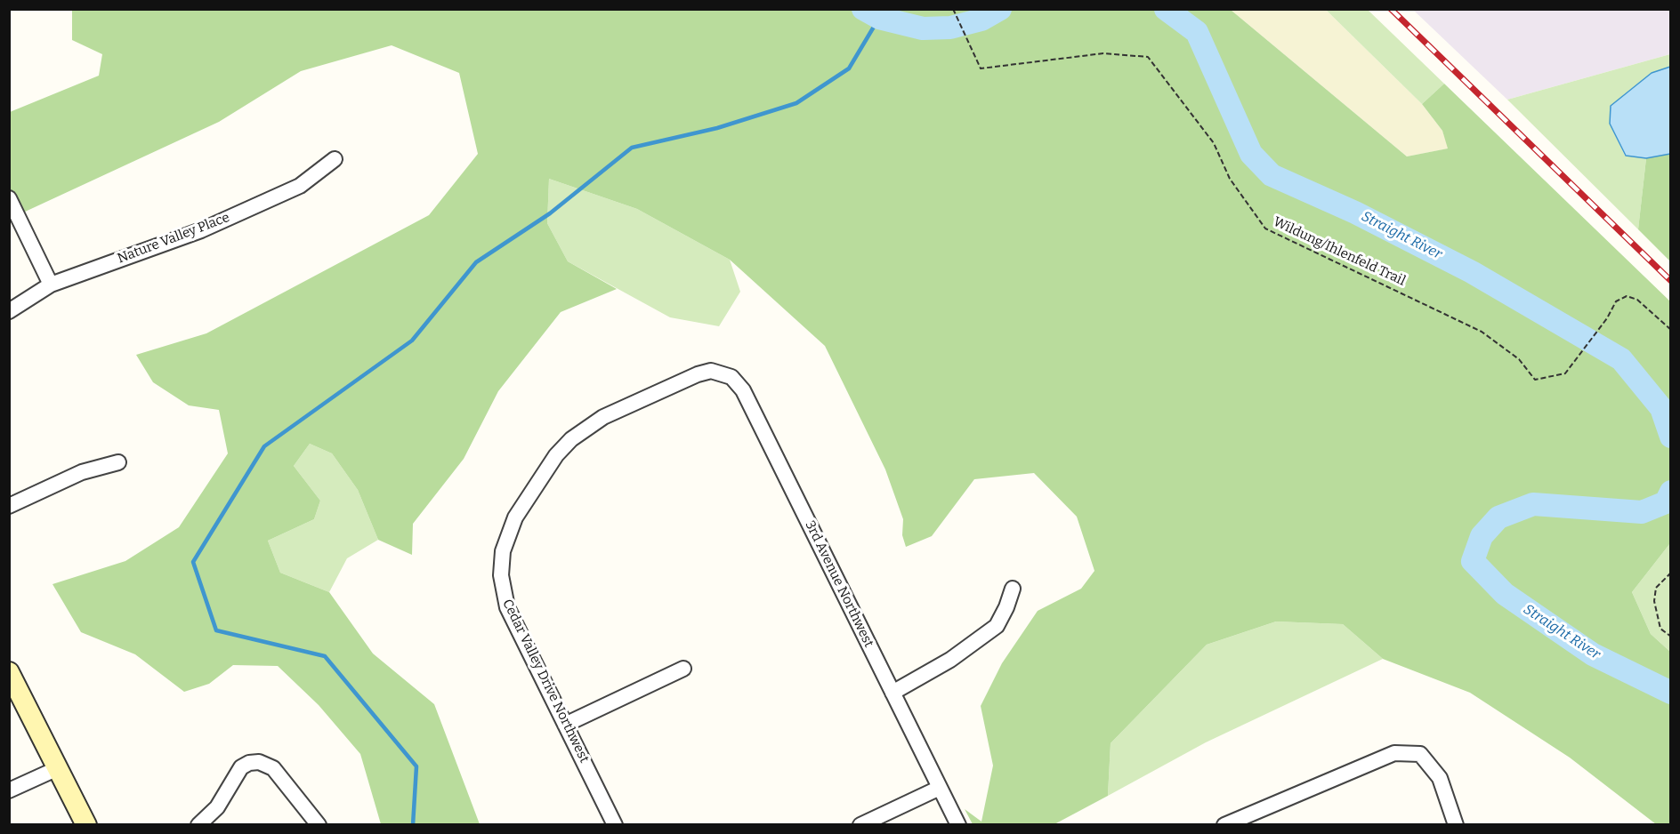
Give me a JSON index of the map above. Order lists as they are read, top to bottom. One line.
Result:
{"streets":{"street":["Nature Valley Place","3rd Avenue Northwest","Cedar Valley Drive Northwest"],"path":["Wildung/Ihlenfeld Trail"]},"crossings":[["3rd Avenue Northwest","Cedar Valley Drive Northwest"]],"water":["Straight River"]}
